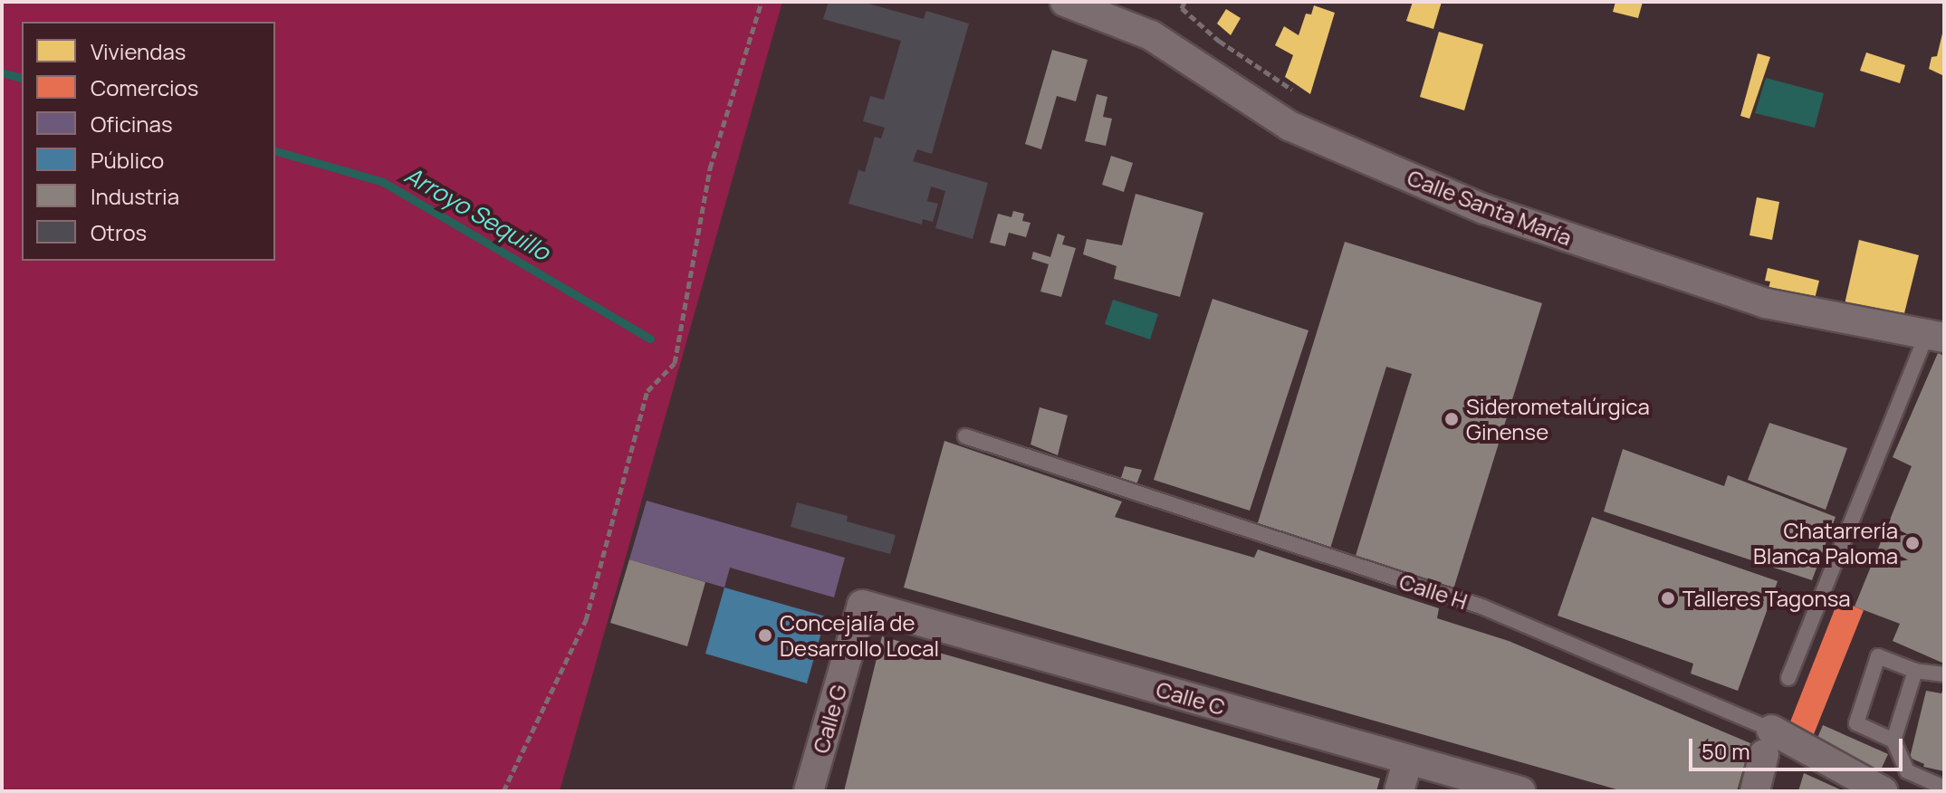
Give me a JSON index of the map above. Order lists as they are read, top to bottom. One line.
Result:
{"streets":{"street":["Calle Santa María","Calle H","Calle C","Calle G"]},"crossings":[["Calle C","Calle G"]],"water":["Arroyo Sequillo"],"places":["Siderometalúrgica Ginense","Chatarrería Blanca Paloma","Talleres Tagonsa","Concejalía de Desarrollo Local"],"legend":["Viviendas","Comercios","Oficinas","Público","Industria","Otros"],"scale_bar":"50 m"}
